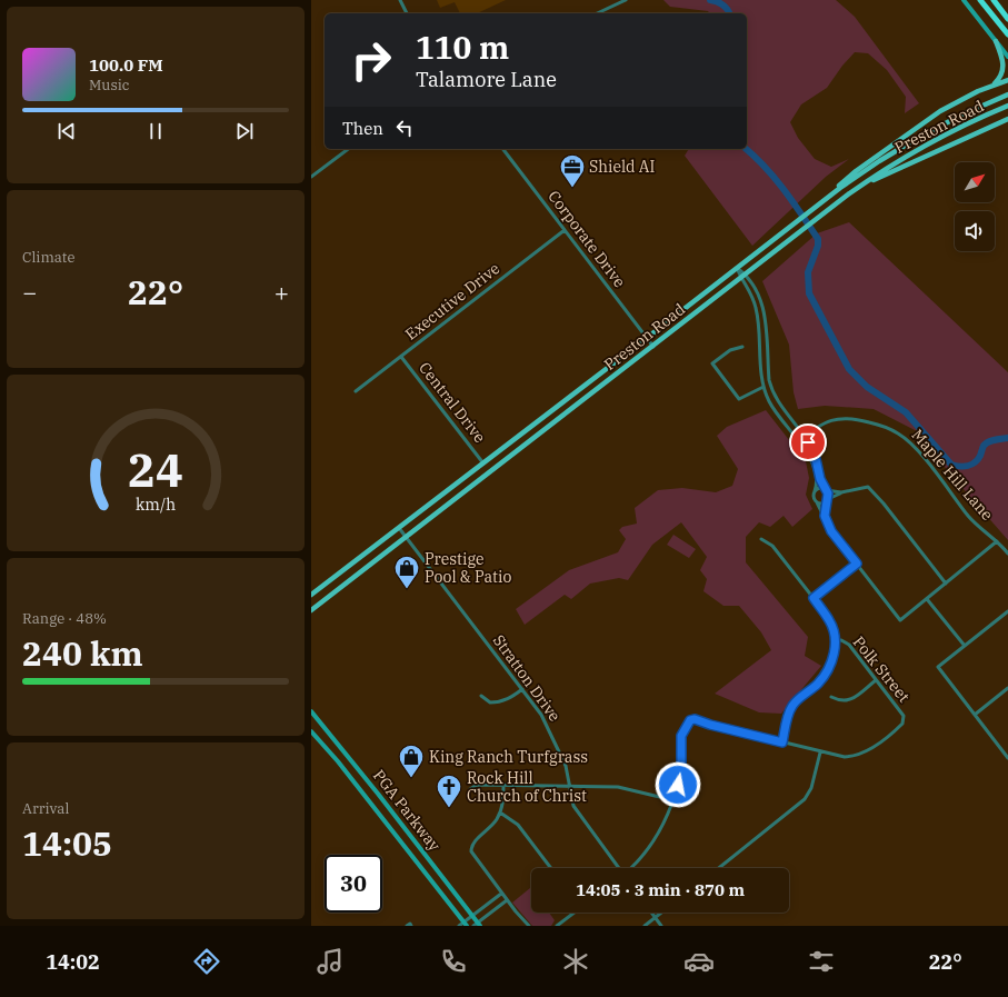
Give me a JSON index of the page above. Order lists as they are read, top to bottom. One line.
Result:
{"streets":{"main road":["Preston Road","PGA Parkway"],"street":["Corporate Drive","Executive Drive","Central Drive","Maple Hill Lane","Polk Street","Stratton Drive"]},"crossings":[["Preston Road","Corporate Drive"],["Preston Road","Central Drive"],["Preston Road","Stratton Drive"],["Corporate Drive","Executive Drive"],["Executive Drive","Central Drive"]],"places":{"office":["Shield AI"],"shop":["Prestige Pool & Patio","King Ranch Turfgrass"],"church":["Rock Hill Church of Christ"]},"north":"top right","page":{"turn":["110 m","Talamore Lane"],"song":["100.0 FM","Music"],"then":"Then","tile":["Climate",["Range · 48%","240 km"],["Arrival","14:05"]],"heat":["−","22°","+"],"limit":"30","trip":"14:05 · 3 min · 870 m","tabs":["14:02","22°"],"gauge":["24","km/h"]}}
